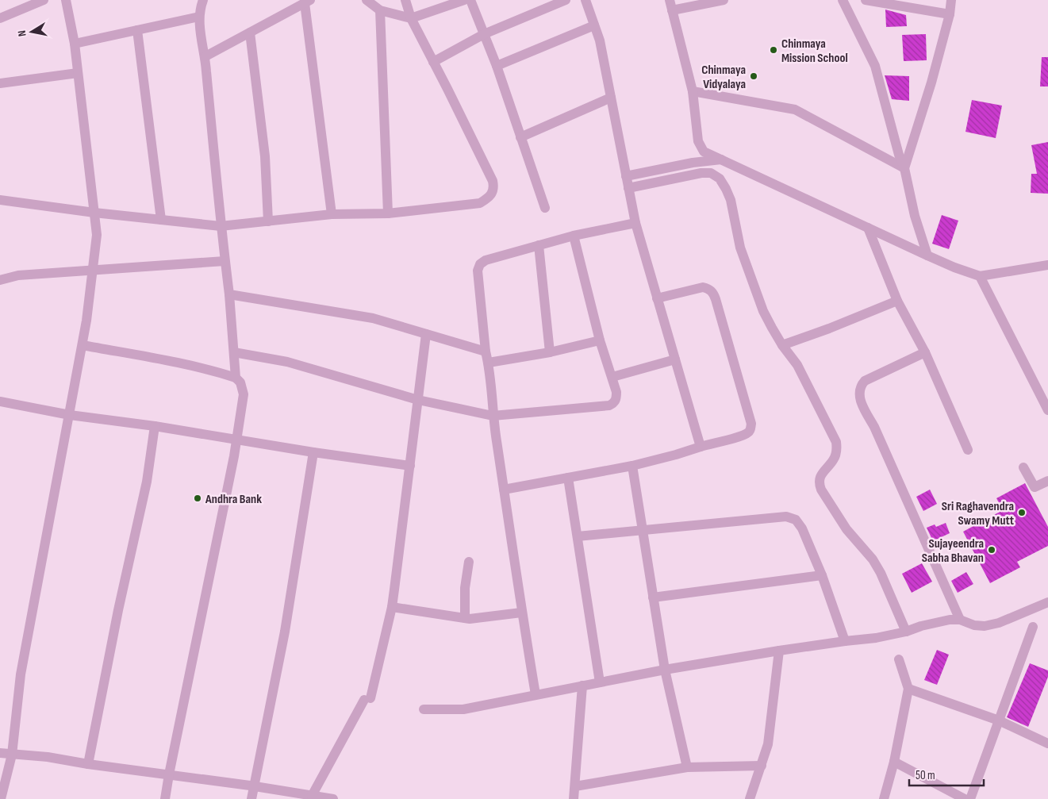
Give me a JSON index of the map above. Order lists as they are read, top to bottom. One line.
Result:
{"places":["Chinmaya Mission School","Chinmaya Vidyalaya","Andhra Bank","Sri Raghavendra Swamy Mutt","Sujayeendra Sabha Bhavan"],"scale_bar":"50 m","north":"left"}
